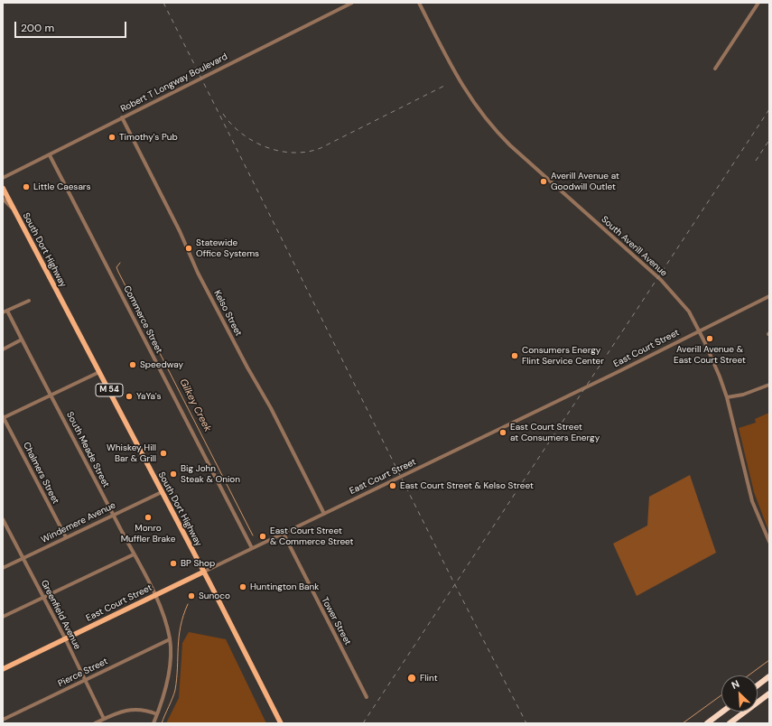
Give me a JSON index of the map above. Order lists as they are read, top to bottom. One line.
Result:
{"streets":{"main road":["South Dort Highway","East Court Street","M 54"],"street":["Robert T Longway Boulevard","South Averill Avenue","Kelso Street","Commerce Street","South Meade Street","Chalmers Street","Windemere Avenue","Greenfield Avenue","Tower Street","Pierce Street"]},"crossings":[["Robert T Longway Boulevard","Kelso Street"],["Robert T Longway Boulevard","Commerce Street"],["South Averill Avenue","East Court Street"],["South Dort Highway","East Court Street"],["South Dort Highway","Windemere Avenue"],["Kelso Street","East Court Street"],["Commerce Street","East Court Street"],["East Court Street","South Meade Street"],["East Court Street","Greenfield Avenue"],["East Court Street","Tower Street"],["South Meade Street","Windemere Avenue"],["South Meade Street","Pierce Street"],["Chalmers Street","Windemere Avenue"],["Windemere Avenue","Greenfield Avenue"],["Greenfield Avenue","Pierce Street"]],"water":["Gilkey Creek"],"places":["Timothy's Pub","Averill Avenue at Goodwill Outlet","Little Caesars","Statewide Office Systems","Averill Avenue & East Court Street","Consumers Energy Flint Service Center","Speedway","YaYa's","East Court Street at Consumers Energy","Whiskey Hill Bar & Grill","Big John Steak & Onion","East Court Street & Kelso Street","Monro Muffler Brake","East Court Street & Commerce Street","BP Shop","Huntington Bank","Sunoco","Flint"],"scale_bar":"200 m","north":"top left"}
